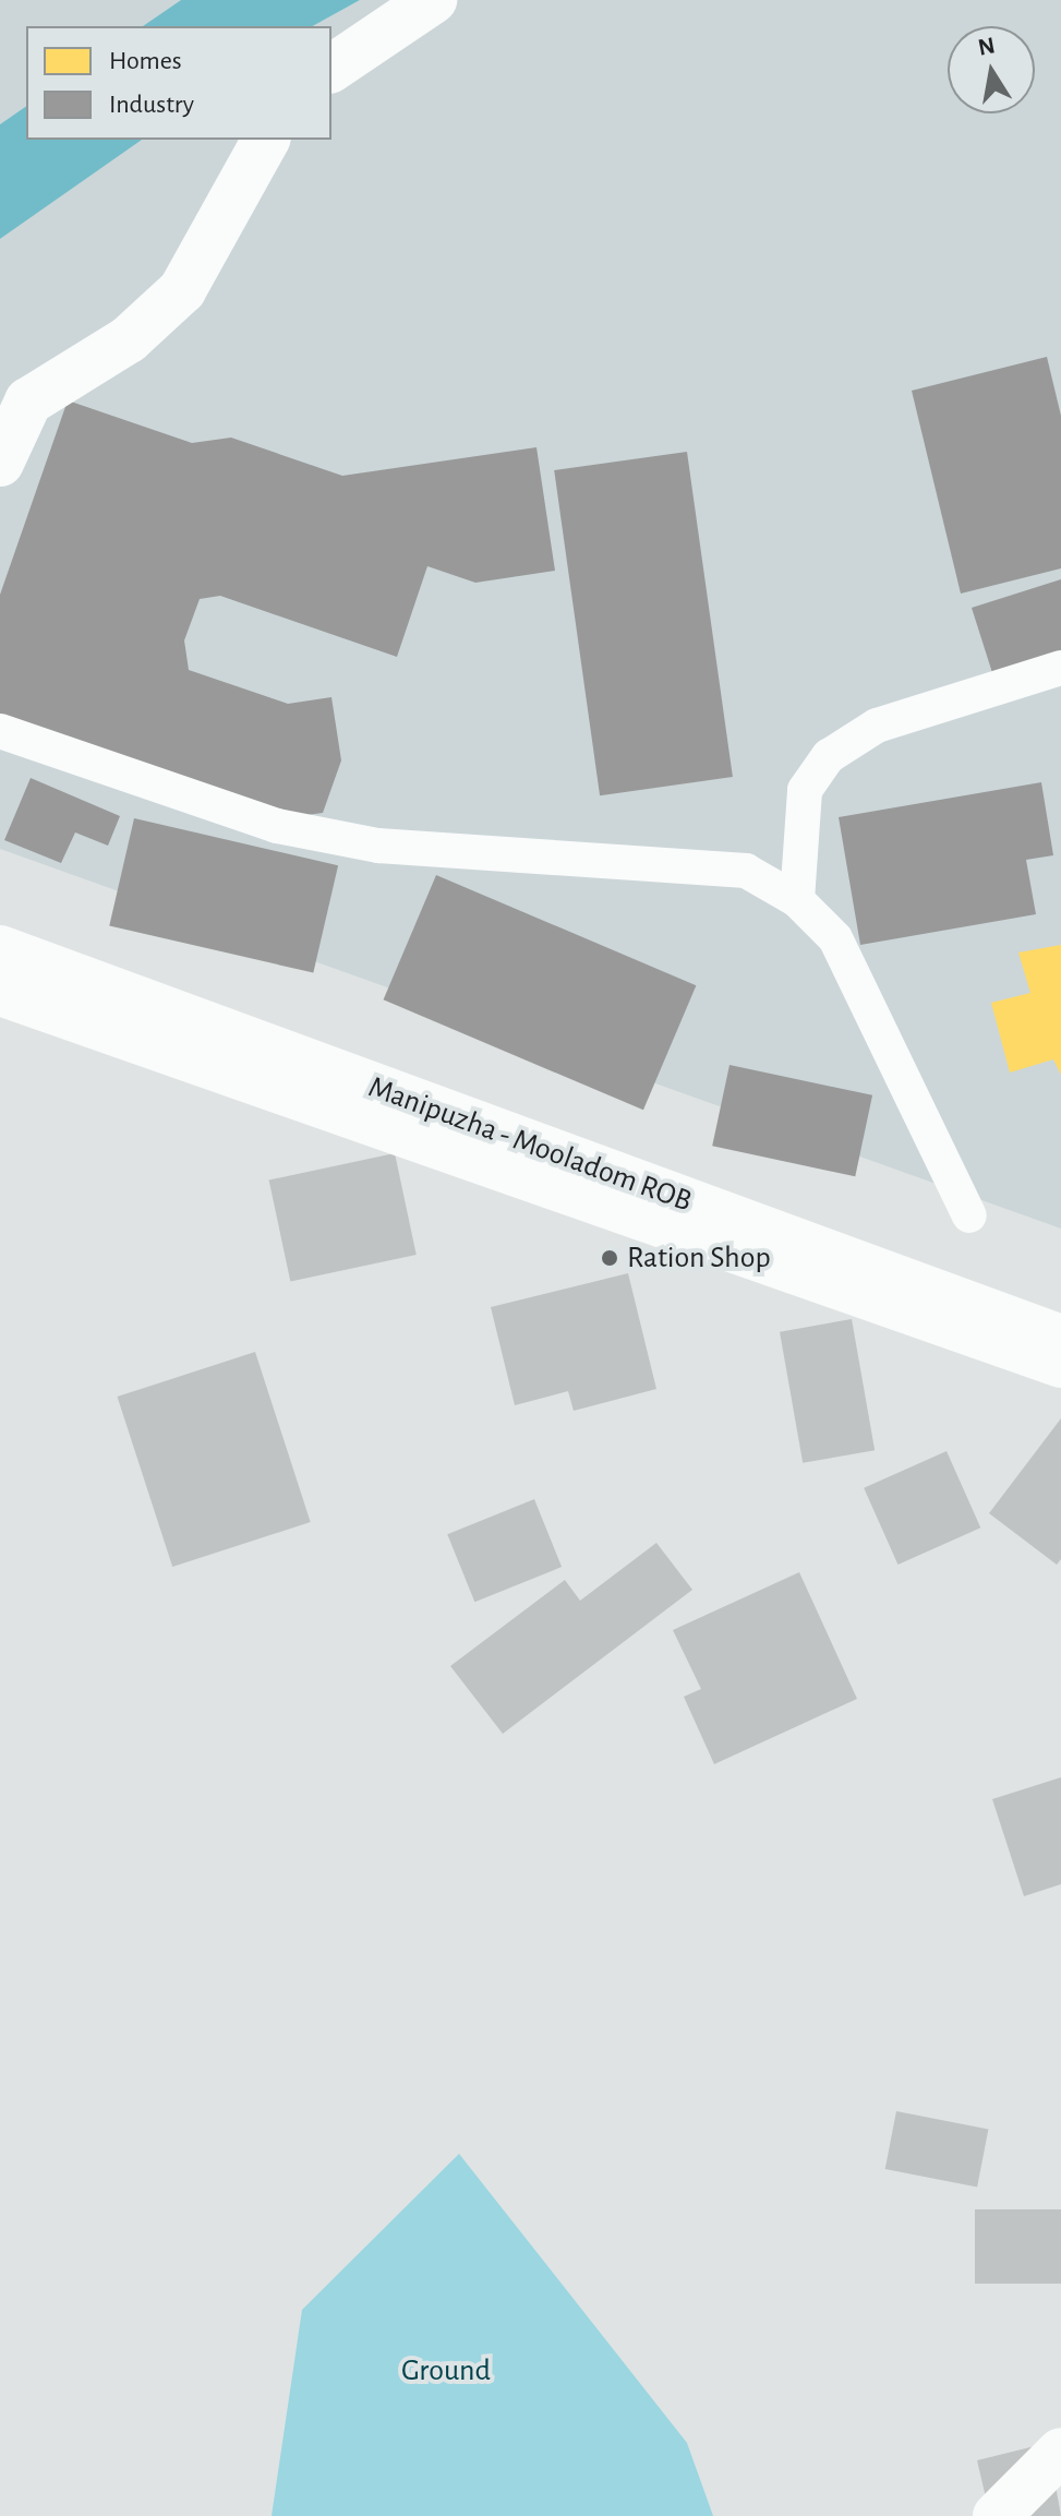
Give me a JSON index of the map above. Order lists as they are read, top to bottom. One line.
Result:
{"streets":{"street":["Manipuzha - Mooladom ROB"]},"parks":["Ground"],"places":["Ration Shop"],"legend":["Homes","Industry"],"north":"top"}
